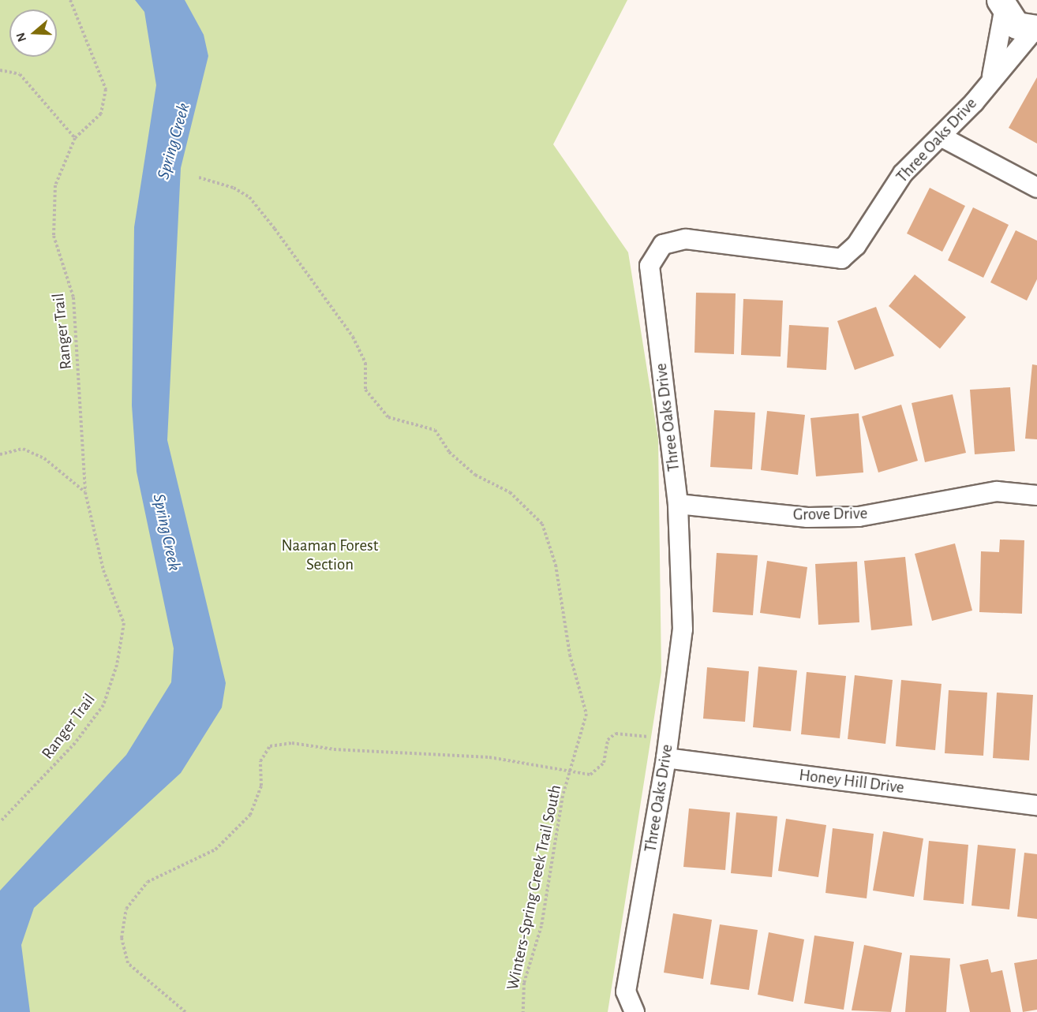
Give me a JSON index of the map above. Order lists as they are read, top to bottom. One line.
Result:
{"streets":{"street":["Three Oaks Drive","Grove Drive","Honey Hill Drive"],"path":["Ranger Trail","Winters-Spring Creek Trail South"]},"crossings":[["Three Oaks Drive","Grove Drive"],["Three Oaks Drive","Honey Hill Drive"]],"water":["Spring Creek"],"parks":["Naaman Forest Section"],"north":"left"}
